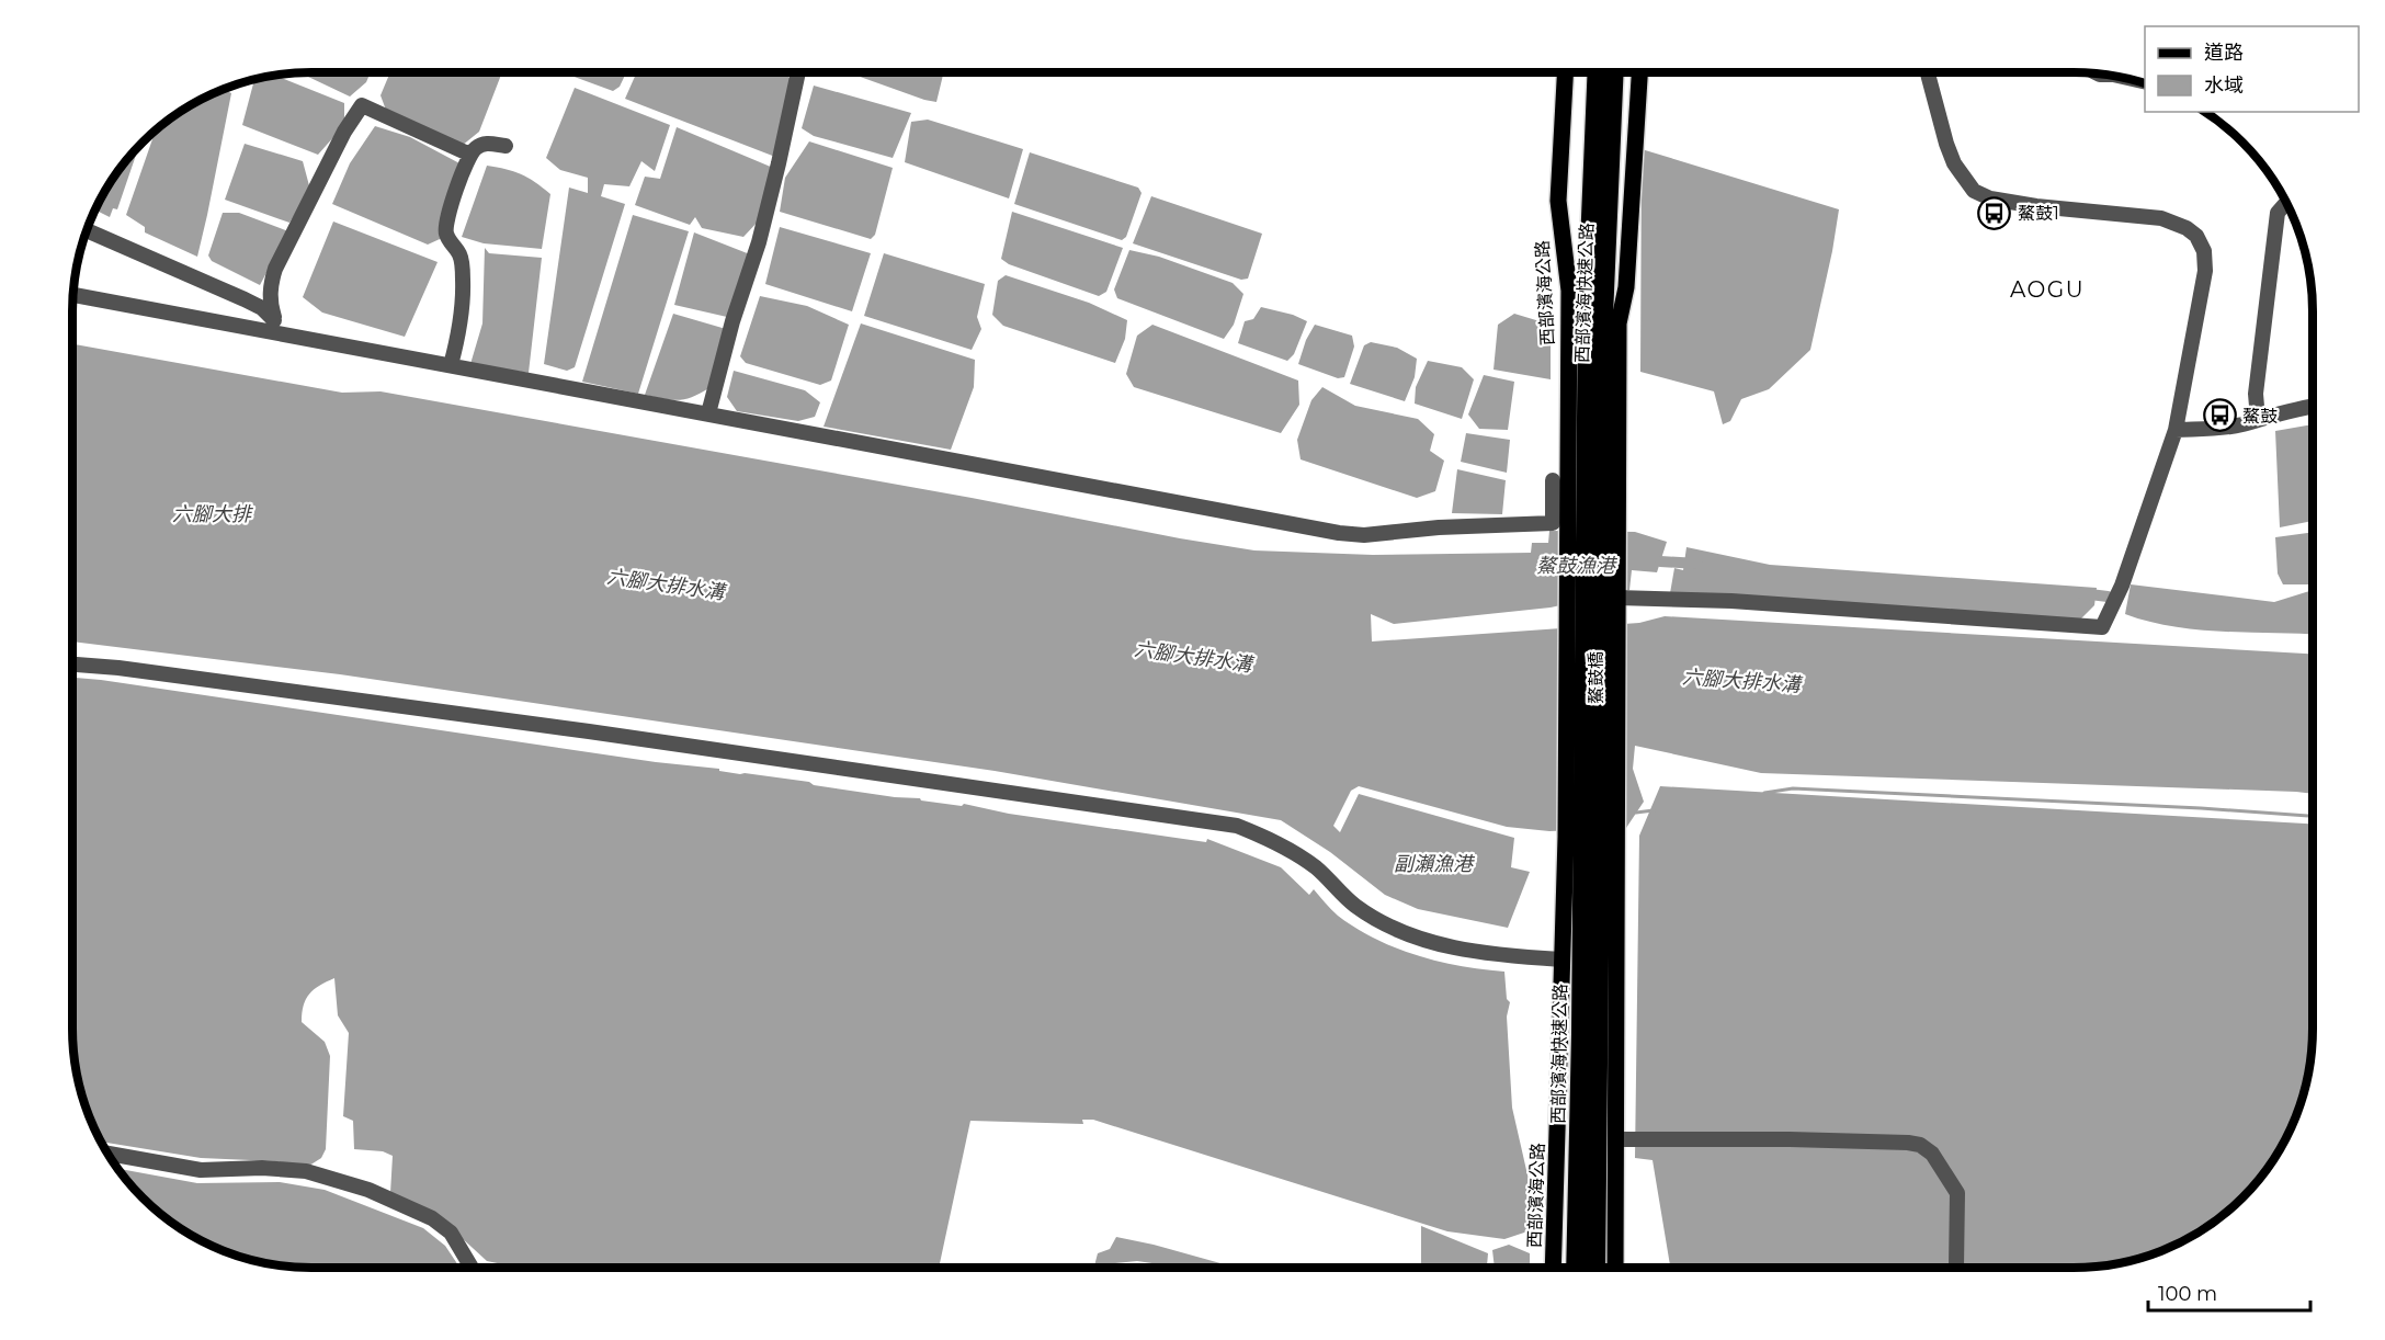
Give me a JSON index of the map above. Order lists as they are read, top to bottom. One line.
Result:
{"streets":{"highway":["西部濱海快速公路","鰲鼓橋"],"main road":["西部濱海公路"]},"crossings":[["西部濱海公路","西部濱海快速公路"],["西部濱海公路","鰲鼓橋"],["西部濱海快速公路","鰲鼓橋"]],"districts":["AOGU"],"water":["六腳大排","鰲鼓漁港","六腳大排水溝","副瀨漁港"],"places":{"bus stop":["鰲鼓1","鰲鼓"]},"legend":["道路","水域"],"scale_bar":"100 m"}
